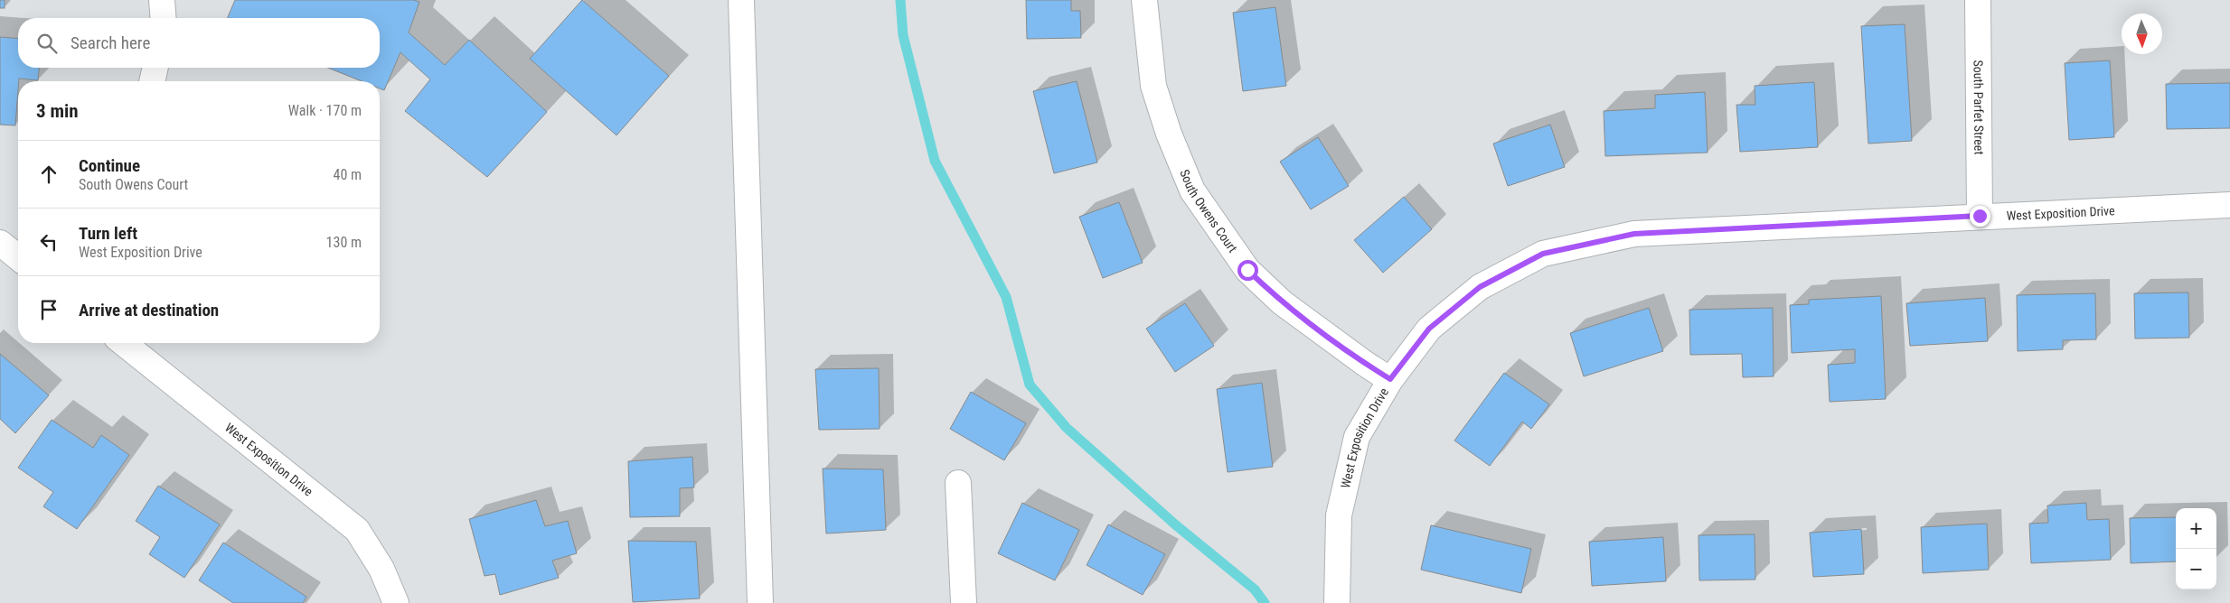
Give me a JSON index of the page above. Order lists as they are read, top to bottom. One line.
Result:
{"streets":{"street":["South Parfet Street","South Owens Court","West Exposition Drive"]},"crossings":[["South Parfet Street","West Exposition Drive"],["South Owens Court","West Exposition Drive"]],"north":"bottom","page":{"search":"Search here","heading":["3 min","Walk · 170 m"],"list":[["Continue","South Owens Court","40 m"],["Turn left","West Exposition Drive","130 m"],"Arrive at destination"],"map_buttons":["+","−"]}}
